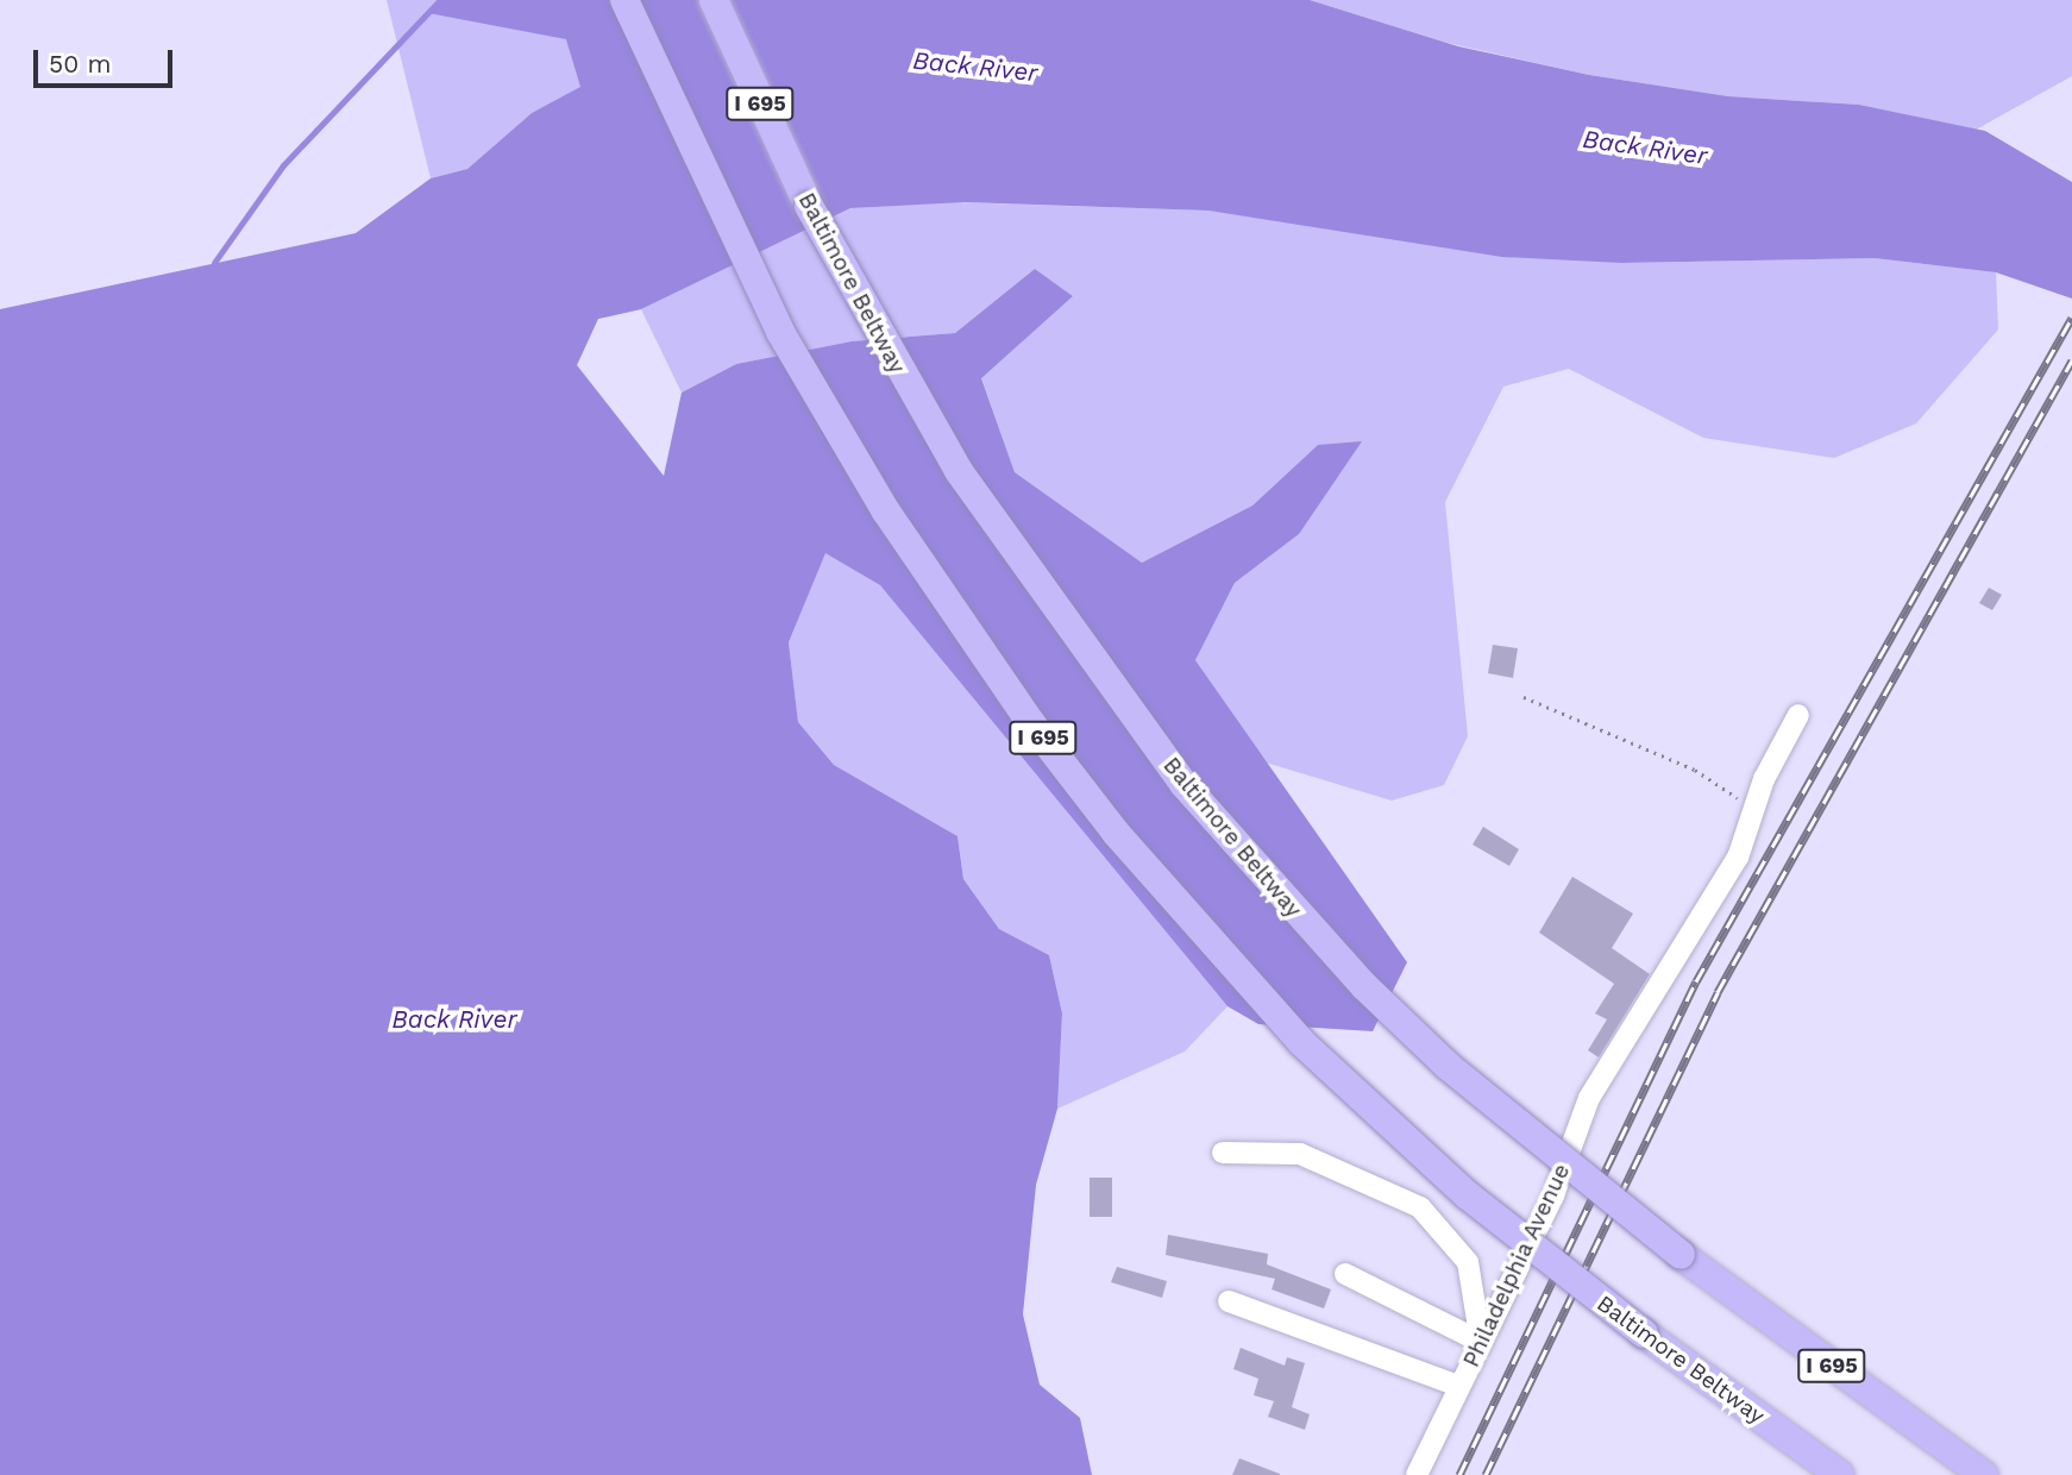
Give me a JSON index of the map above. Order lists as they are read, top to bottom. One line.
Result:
{"streets":{"highway":["I 695","Baltimore Beltway"],"street":["Philadelphia Avenue"]},"water":["Back River"],"scale_bar":"50 m"}
